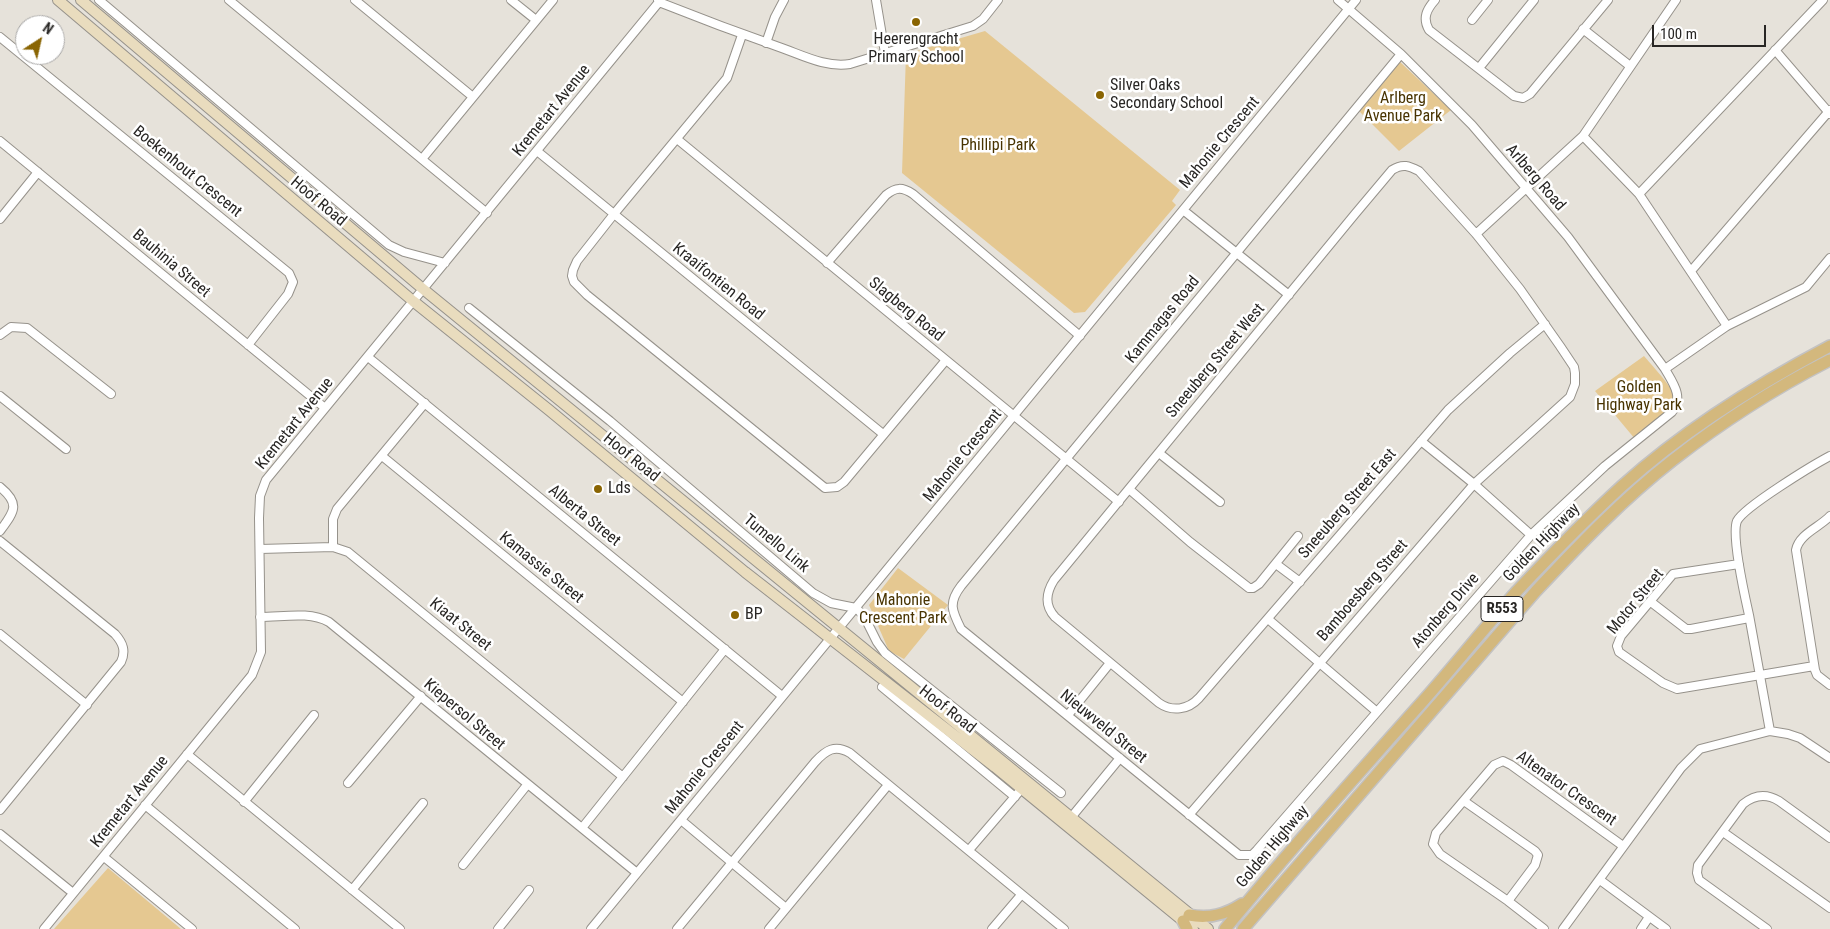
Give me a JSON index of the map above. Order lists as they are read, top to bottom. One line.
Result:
{"streets":{"main road":["Hoof Road","Golden Highway","R553"],"street":["Kremetart Avenue","Mahonie Crescent","Boekenhout Crescent","Arlberg Road","Bauhinia Street","Kraaifontien Road","Slagberg Road","Kammagas Road","Sneeuberg Street West","Sneeuberg Street East","Alberta Street","Tumello Link","Kamassie Street","Bamboesberg Street","Motor Street","Atonberg Drive","Kiaat Street","Kiepersol Street","Nieuwveld Street","Altenator Crescent"]},"crossings":[["Kremetart Avenue","Hoof Road"],["Kremetart Avenue","Bauhinia Street"],["Kremetart Avenue","Kraaifontien Road"],["Kremetart Avenue","Alberta Street"],["Kremetart Avenue","Kiaat Street"],["Kremetart Avenue","Kiepersol Street"],["Mahonie Crescent","Arlberg Road"],["Mahonie Crescent","Hoof Road"],["Mahonie Crescent","Slagberg Road"],["Mahonie Crescent","Alberta Street"],["Mahonie Crescent","Tumello Link"],["Mahonie Crescent","Kiepersol Street"],["Boekenhout Crescent","Bauhinia Street"],["Arlberg Road","Kammagas Road"],["Arlberg Road","Atonberg Drive"],["Slagberg Road","Kammagas Road"],["Slagberg Road","Sneeuberg Street West"],["Kammagas Road","Nieuwveld Street"],["Sneeuberg Street West","Sneeuberg Street East"],["Sneeuberg Street East","Bamboesberg Street"],["Bamboesberg Street","Nieuwveld Street"],["Atonberg Drive","Nieuwveld Street"]],"parks":["Arlberg Avenue Park","Phillipi Park","Golden Highway Park","Mahonie Crescent Park"],"places":["Heerengracht Primary School","Silver Oaks Secondary School","Lds","BP"],"scale_bar":"100 m","north":"top right"}
